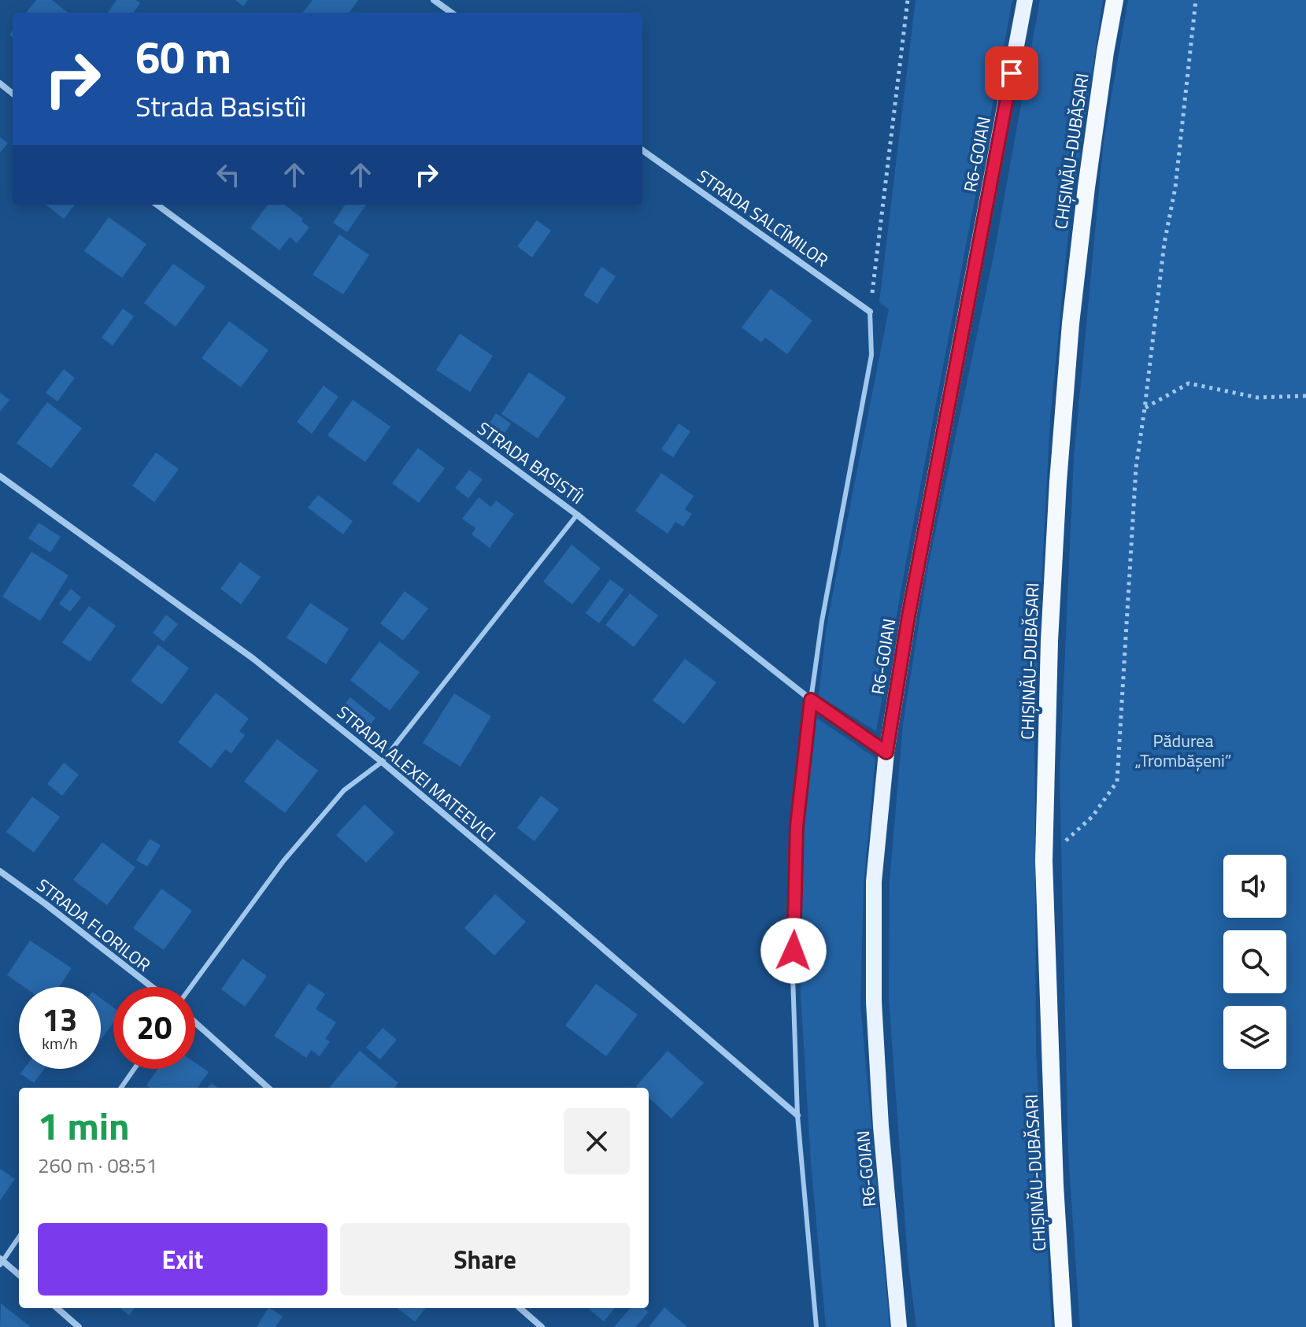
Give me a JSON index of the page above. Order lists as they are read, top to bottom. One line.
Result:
{"streets":{"highway":["CHIȘINĂU-DUBĂSARI"],"main road":["R6-GOIAN"],"street":["STRADA SALCÎMILOR","STRADA BASISTÎI","STRADA ALEXEI MATEEVICI","STRADA FLORILOR"]},"crossings":[["R6-GOIAN","STRADA BASISTÎI"]],"parks":["Pădurea „Trombășeni”"],"page":{"turn":["60 m","Strada Basistîi"],"speed":"13 km/h","limit":"20","heading":["1 min","260 m · 08:51"],"buttons":["Exit","Share"]}}
